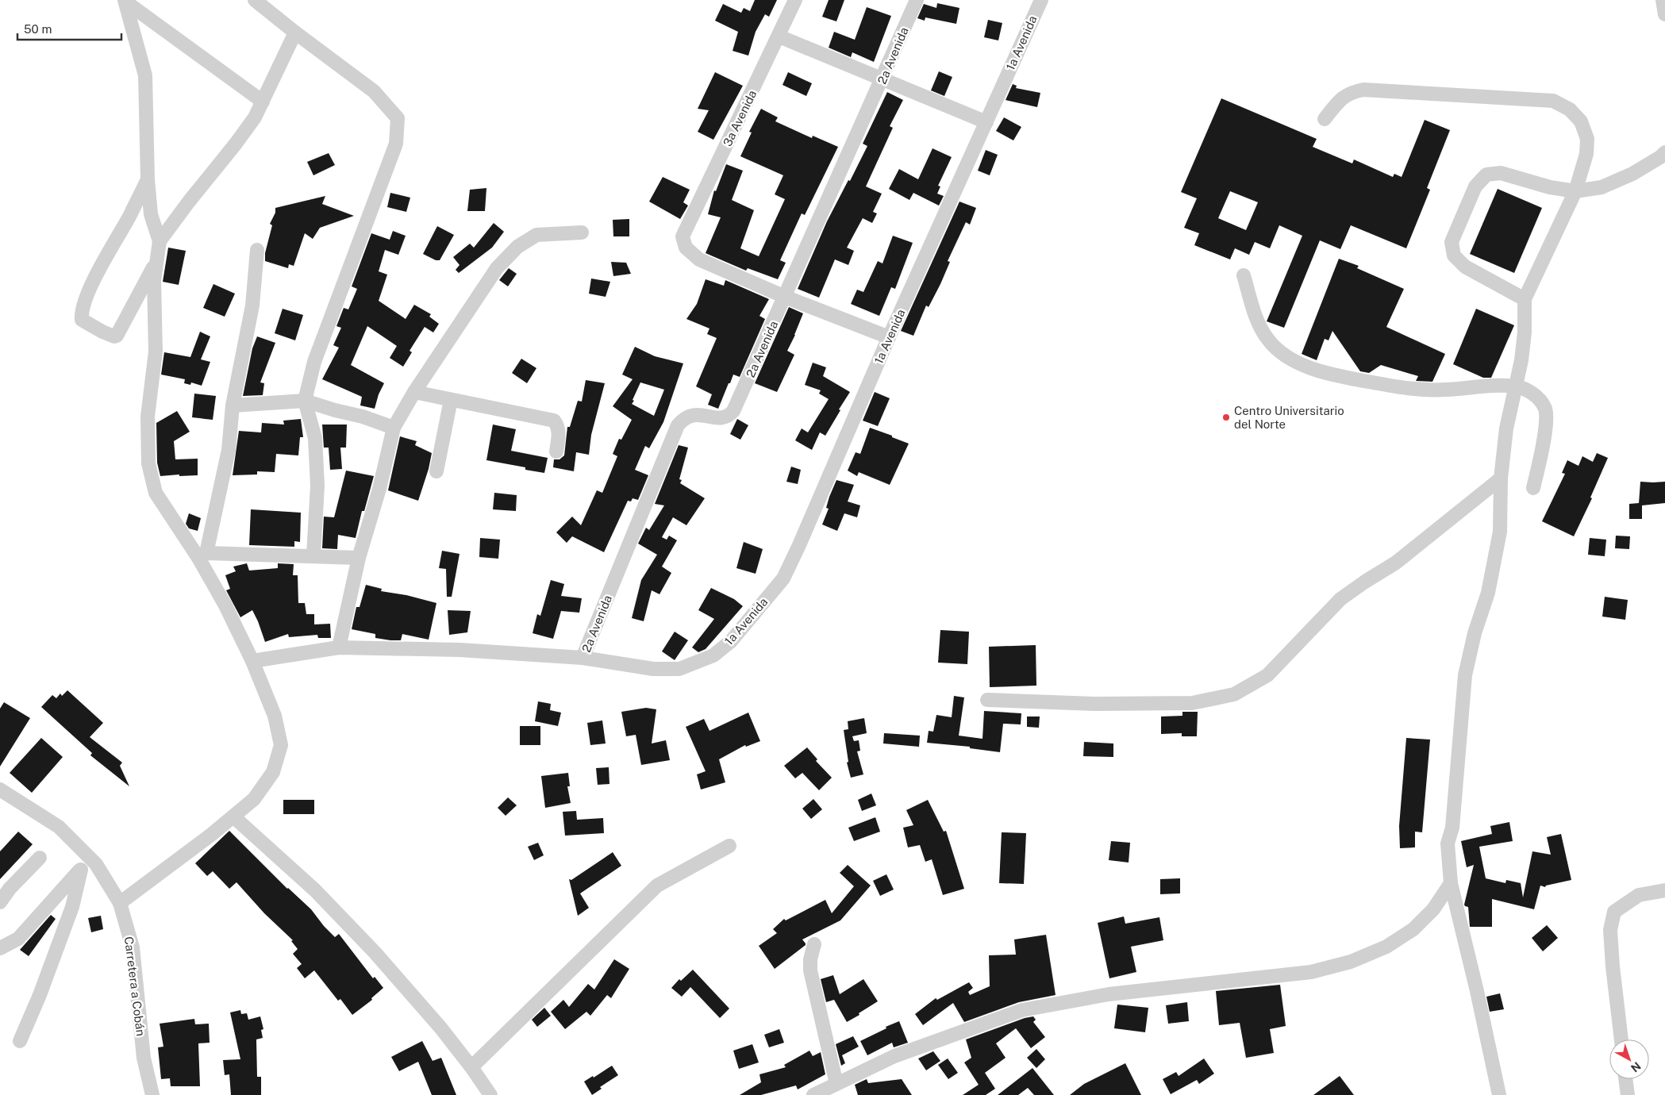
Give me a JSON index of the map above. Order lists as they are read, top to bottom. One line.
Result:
{"streets":{"street":["1a Avenida","2a Avenida","3a Avenida","Carretera a Cobán"]},"crossings":[["1a Avenida","2a Avenida"],["2a Avenida","3a Avenida"]],"places":["Centro Universitario del Norte"],"scale_bar":"50 m","north":"bottom right"}
